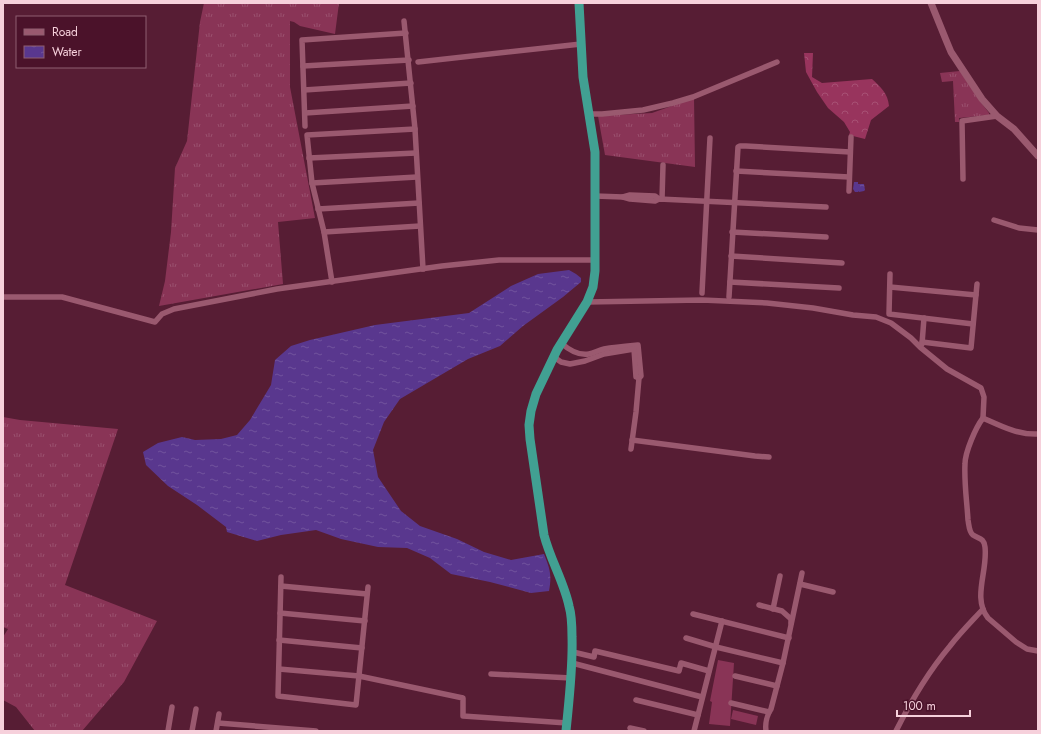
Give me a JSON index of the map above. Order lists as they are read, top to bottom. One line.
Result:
{"legend":["Road","Water"],"scale_bar":"100 m"}
